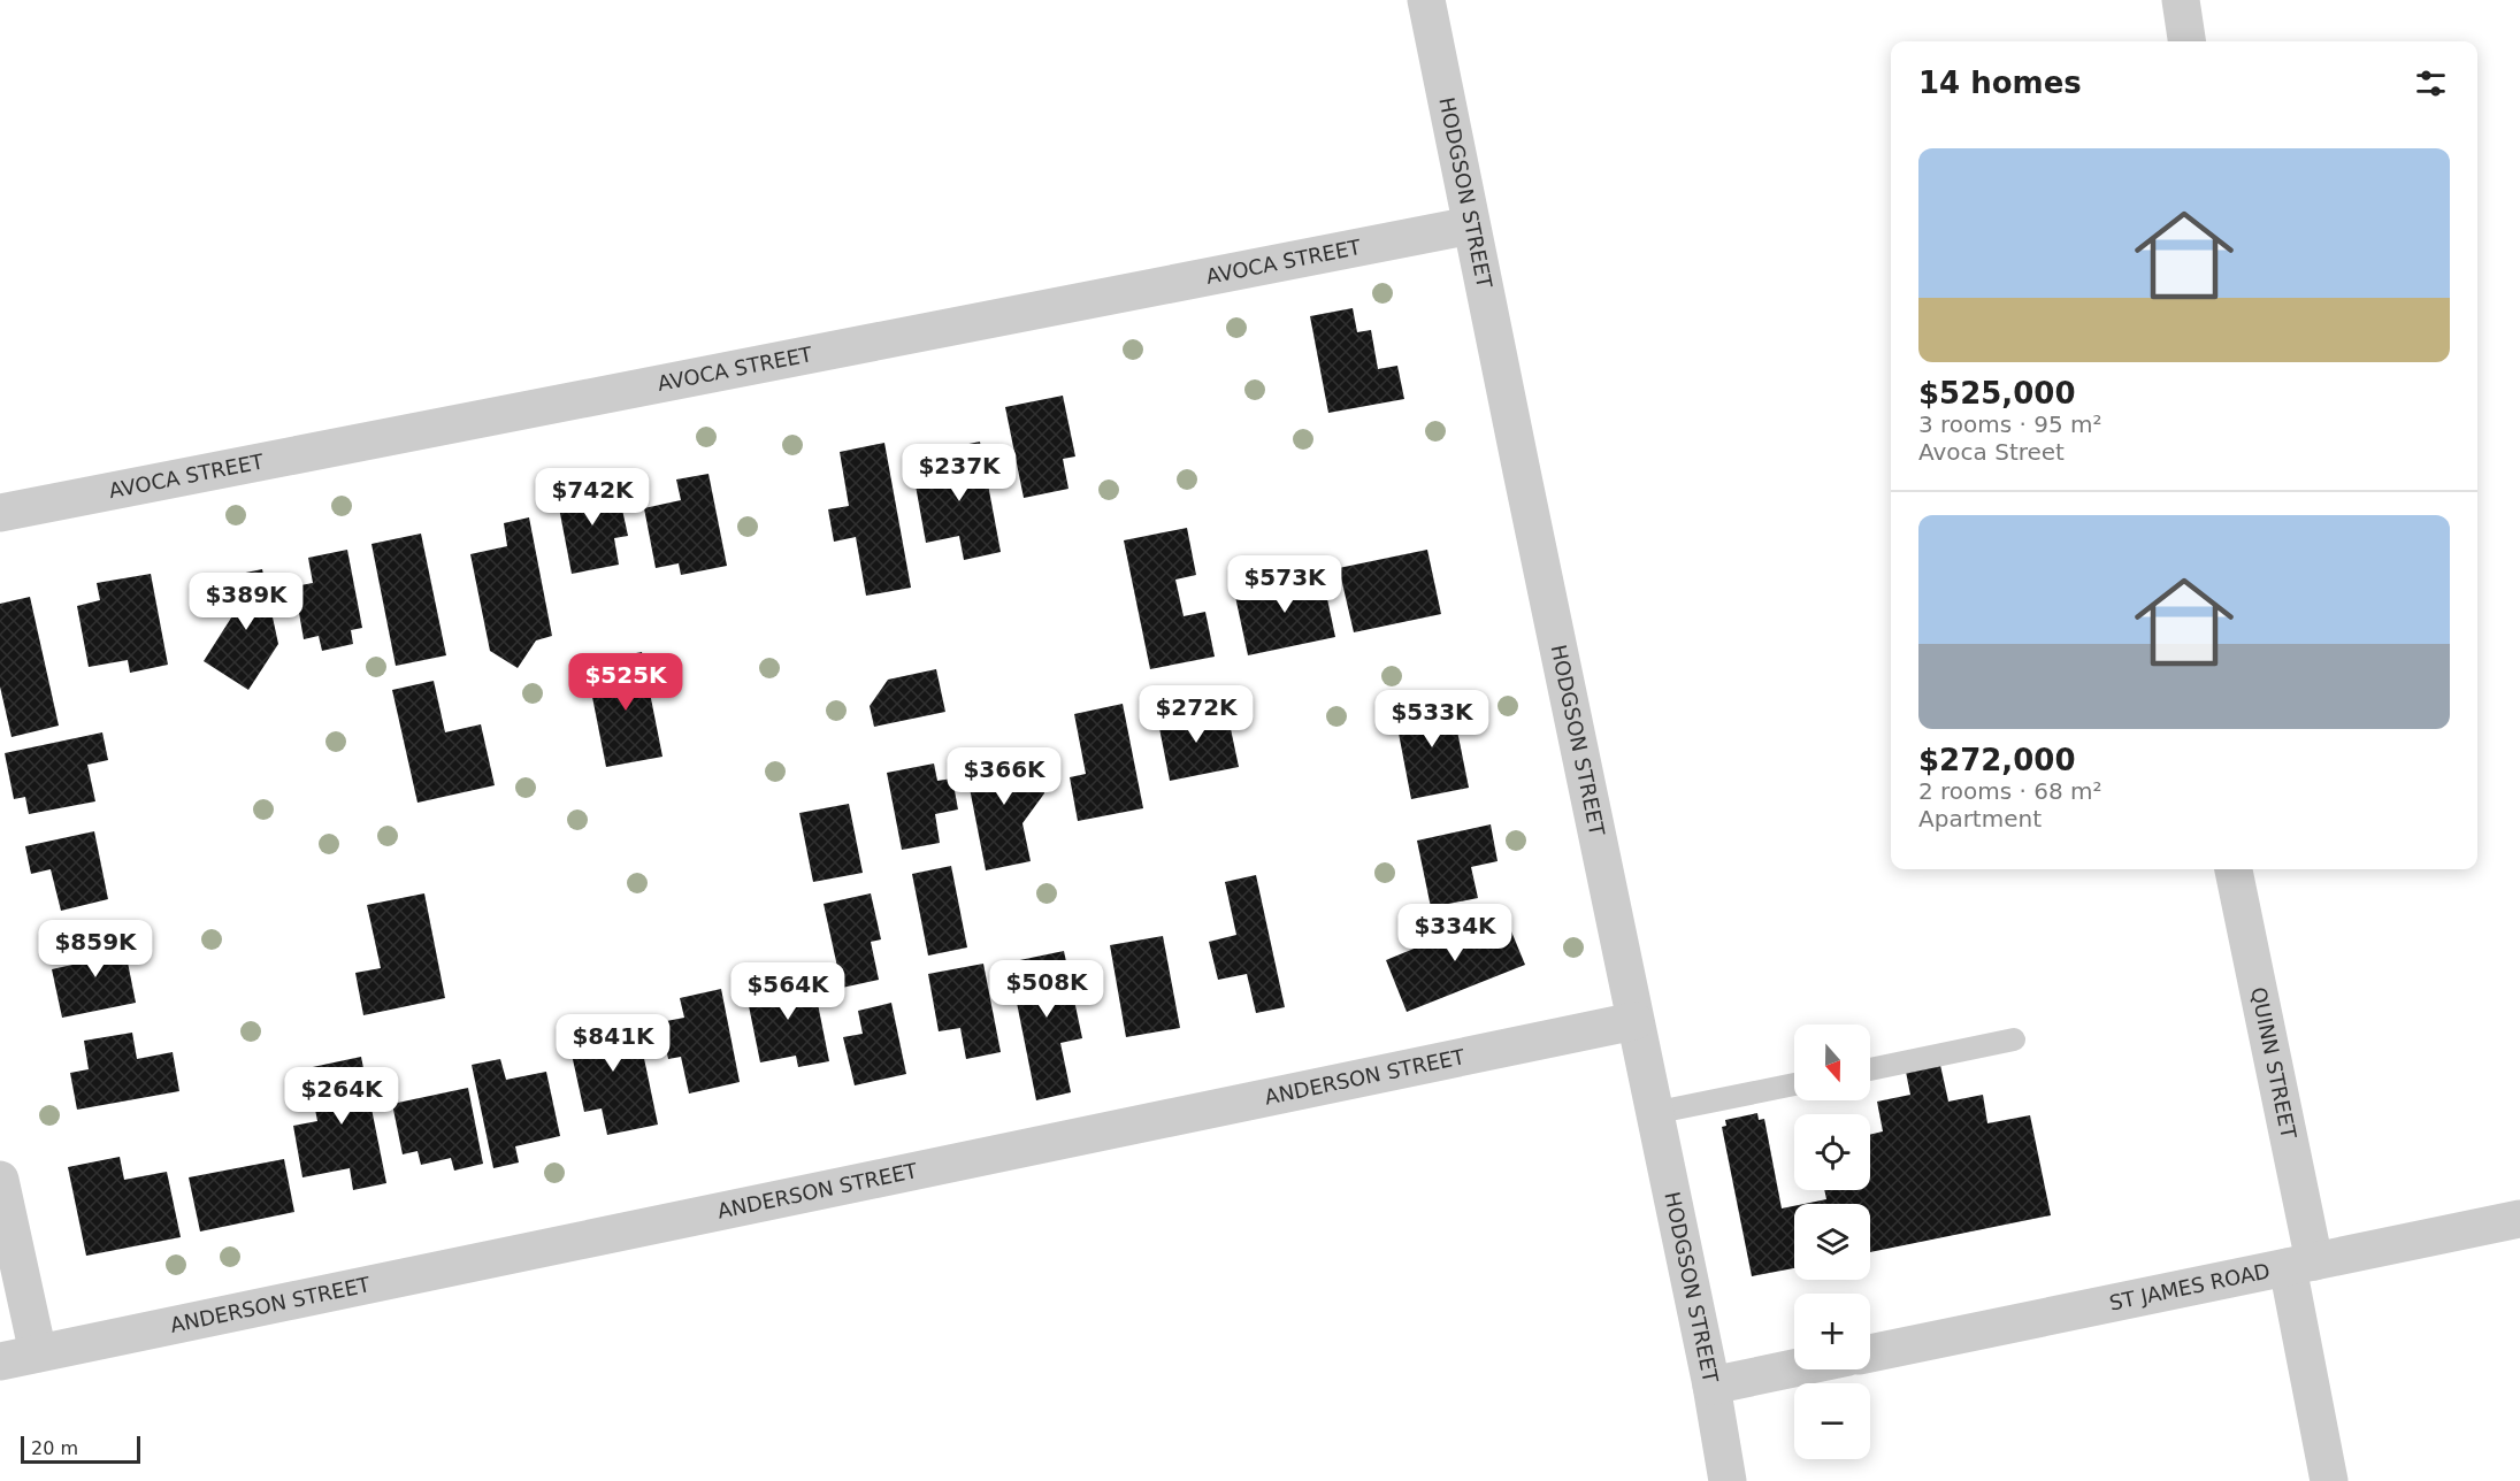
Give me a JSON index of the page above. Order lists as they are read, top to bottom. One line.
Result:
{"streets":{"street":["HODGSON STREET","AVOCA STREET","QUINN STREET","ANDERSON STREET","ST JAMES ROAD"]},"crossings":[["HODGSON STREET","AVOCA STREET"],["HODGSON STREET","ANDERSON STREET"],["QUINN STREET","ST JAMES ROAD"]],"scale_bar":"20 m","north":"bottom","page":{"heading":"14 homes","list":[{"name":"$525,000","note":"3 rooms · 95 m² · Avoca Street"},{"name":"$272,000","note":"2 rooms · 68 m² · Apartment"}],"price":["$237K","$742K","$573K","$389K","$525K","$272K","$533K","$366K","$334K","$859K","$508K","$564K","$841K","$264K"],"map_buttons":["+","−"],"scale":"20 m"}}
